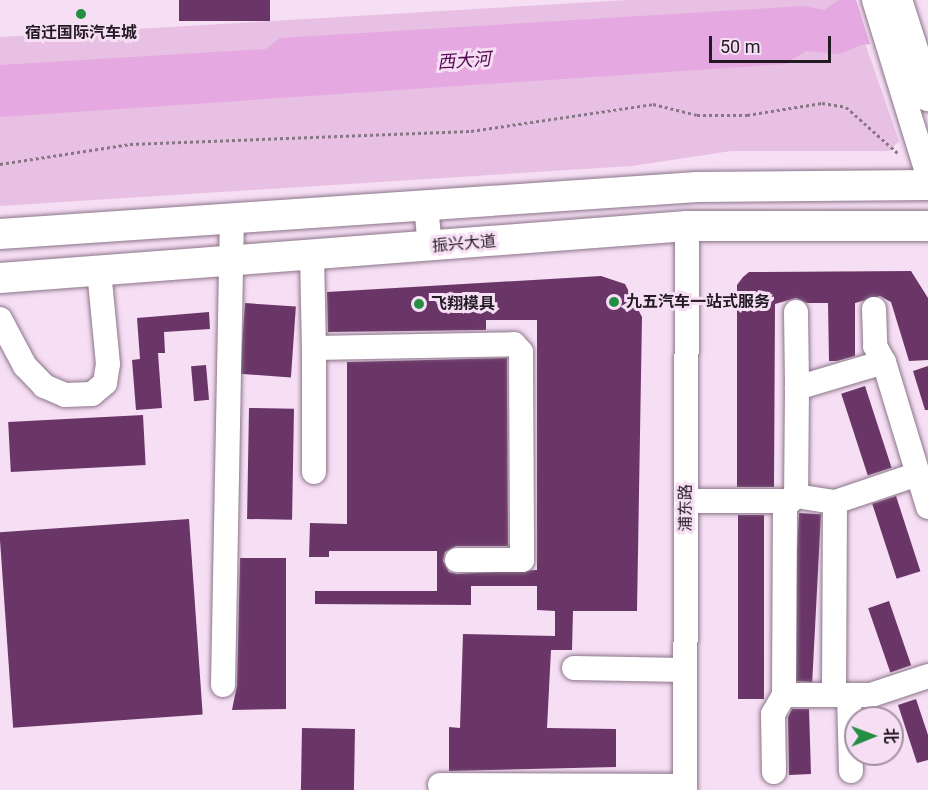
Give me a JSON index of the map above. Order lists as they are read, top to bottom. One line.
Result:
{"streets":{"main road":["振兴大道"],"street":["浦东路"]},"crossings":[["振兴大道","浦东路"]],"water":["西大河"],"places":["宿迁国际汽车城","九五汽车一站式服务","飞翔模具"],"scale_bar":"50 m","north":"right"}
